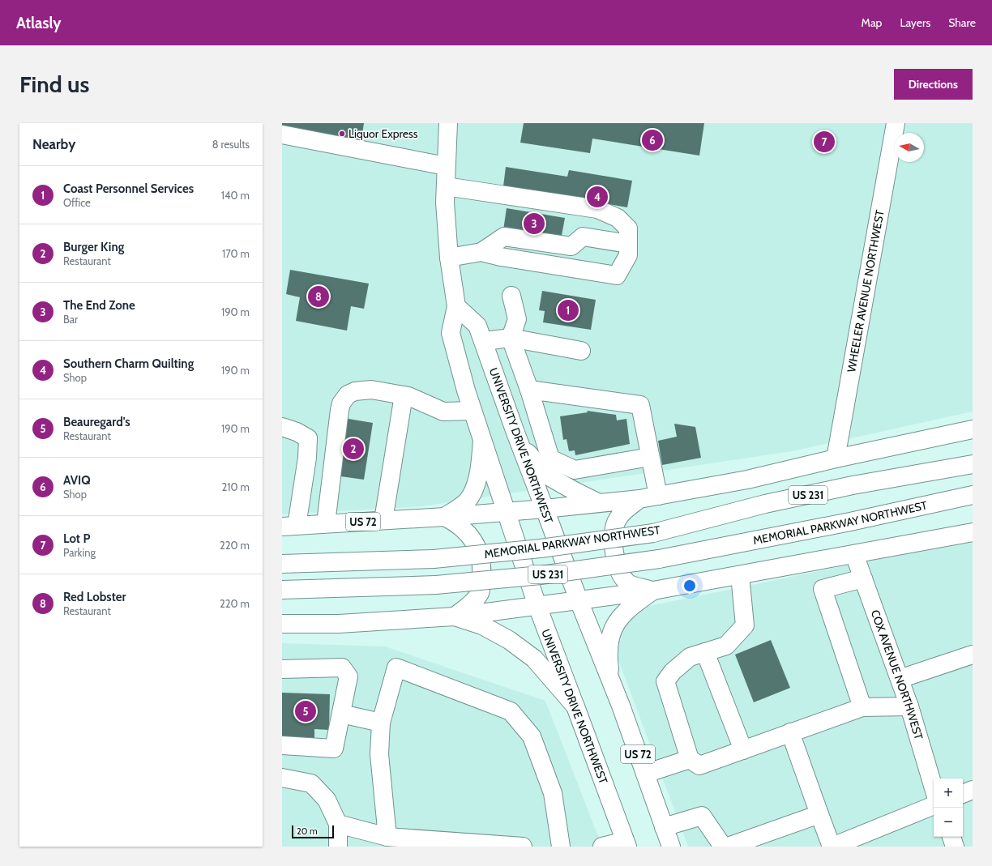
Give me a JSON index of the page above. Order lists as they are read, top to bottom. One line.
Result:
{"streets":{"main road":["WHEELER AVENUE NORTHWEST","UNIVERSITY DRIVE NORTHWEST","US 231","US 72","MEMORIAL PARKWAY NORTHWEST","COX AVENUE NORTHWEST"]},"crossings":[["UNIVERSITY DRIVE NORTHWEST","US 72"]],"places":["Liquor Express"],"scale_bar":"20 m","north":"left","page":{"header":"Atlasly","nav":["Map","Layers","Share"],"buttons":"Directions","title":"Find us","heading":["Nearby","8 results"],"pins":["6","7","4","3","8","1","2","5"],"list":[{"mark":"1","name":"Coast Personnel Services","note":"Office","value":"140 m"},{"mark":"2","name":"Burger King","note":"Restaurant","value":"170 m"},{"mark":"3","name":"The End Zone","note":"Bar","value":"190 m"},{"mark":"4","name":"Southern Charm Quilting","note":"Shop","value":"190 m"},{"mark":"5","name":"Beauregard's","note":"Restaurant","value":"190 m"},{"mark":"6","name":"AVIQ","note":"Shop","value":"210 m"},{"mark":"7","name":"Lot P","note":"Parking","value":"220 m"},{"mark":"8","name":"Red Lobster","note":"Restaurant","value":"220 m"}],"map_buttons":["+","−"],"scale":"20 m"}}
